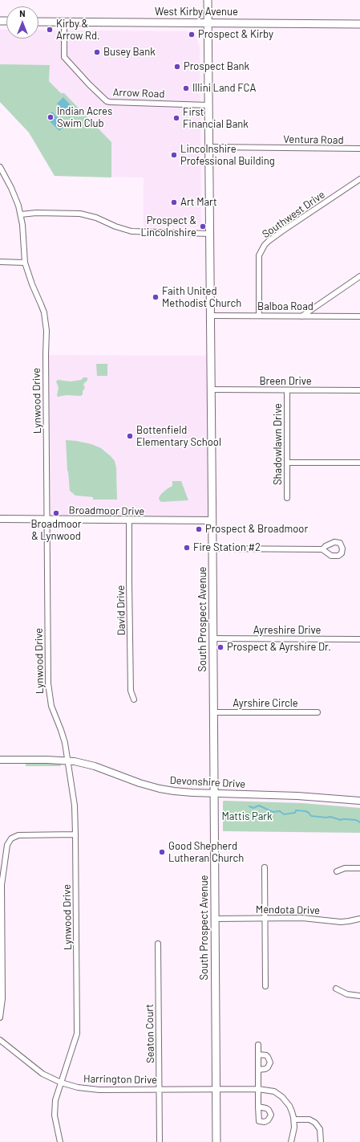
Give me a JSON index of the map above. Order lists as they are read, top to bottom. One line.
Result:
{"streets":{"main road":["West Kirby Avenue","South Prospect Avenue"],"street":["Arrow Road","Ventura Road","Southwest Drive","Balboa Road","Breen Drive","Lynwood Drive","Shadowlawn Drive","Broadmoor Drive","David Drive","Ayreshire Drive","Ayrshire Circle","Devonshire Drive","Mendota Drive","Seaton Court","Harrington Drive"]},"crossings":[["West Kirby Avenue","Arrow Road"],["West Kirby Avenue","South Prospect Avenue"],["Arrow Road","South Prospect Avenue"],["Ventura Road","South Prospect Avenue"],["Southwest Drive","Balboa Road"],["Balboa Road","South Prospect Avenue"],["Breen Drive","Shadowlawn Drive"],["Breen Drive","South Prospect Avenue"],["Lynwood Drive","Broadmoor Drive"],["Lynwood Drive","Devonshire Drive"],["Lynwood Drive","Harrington Drive"],["Broadmoor Drive","David Drive"],["Broadmoor Drive","South Prospect Avenue"],["South Prospect Avenue","Ayreshire Drive"],["South Prospect Avenue","Ayrshire Circle"],["South Prospect Avenue","Devonshire Drive"],["South Prospect Avenue","Mendota Drive"],["South Prospect Avenue","Harrington Drive"],["Seaton Court","Harrington Drive"]],"parks":["Mattis Park"],"places":["Kirby & Arrow Rd.","Prospect & Kirby","Busey Bank","Prospect Bank","Illini Land FCA","Indian Acres Swim Club","First Financial Bank","Lincolnshire Professional Building","Art Mart","Prospect & Lincolnshire","Faith United Methodist Church","Bottenfield Elementary School","Broadmoor & Lynwood","Prospect & Broadmoor","Fire Station #2","Prospect & Ayrshire Dr.","Good Shepherd Lutheran Church"],"north":"top"}
